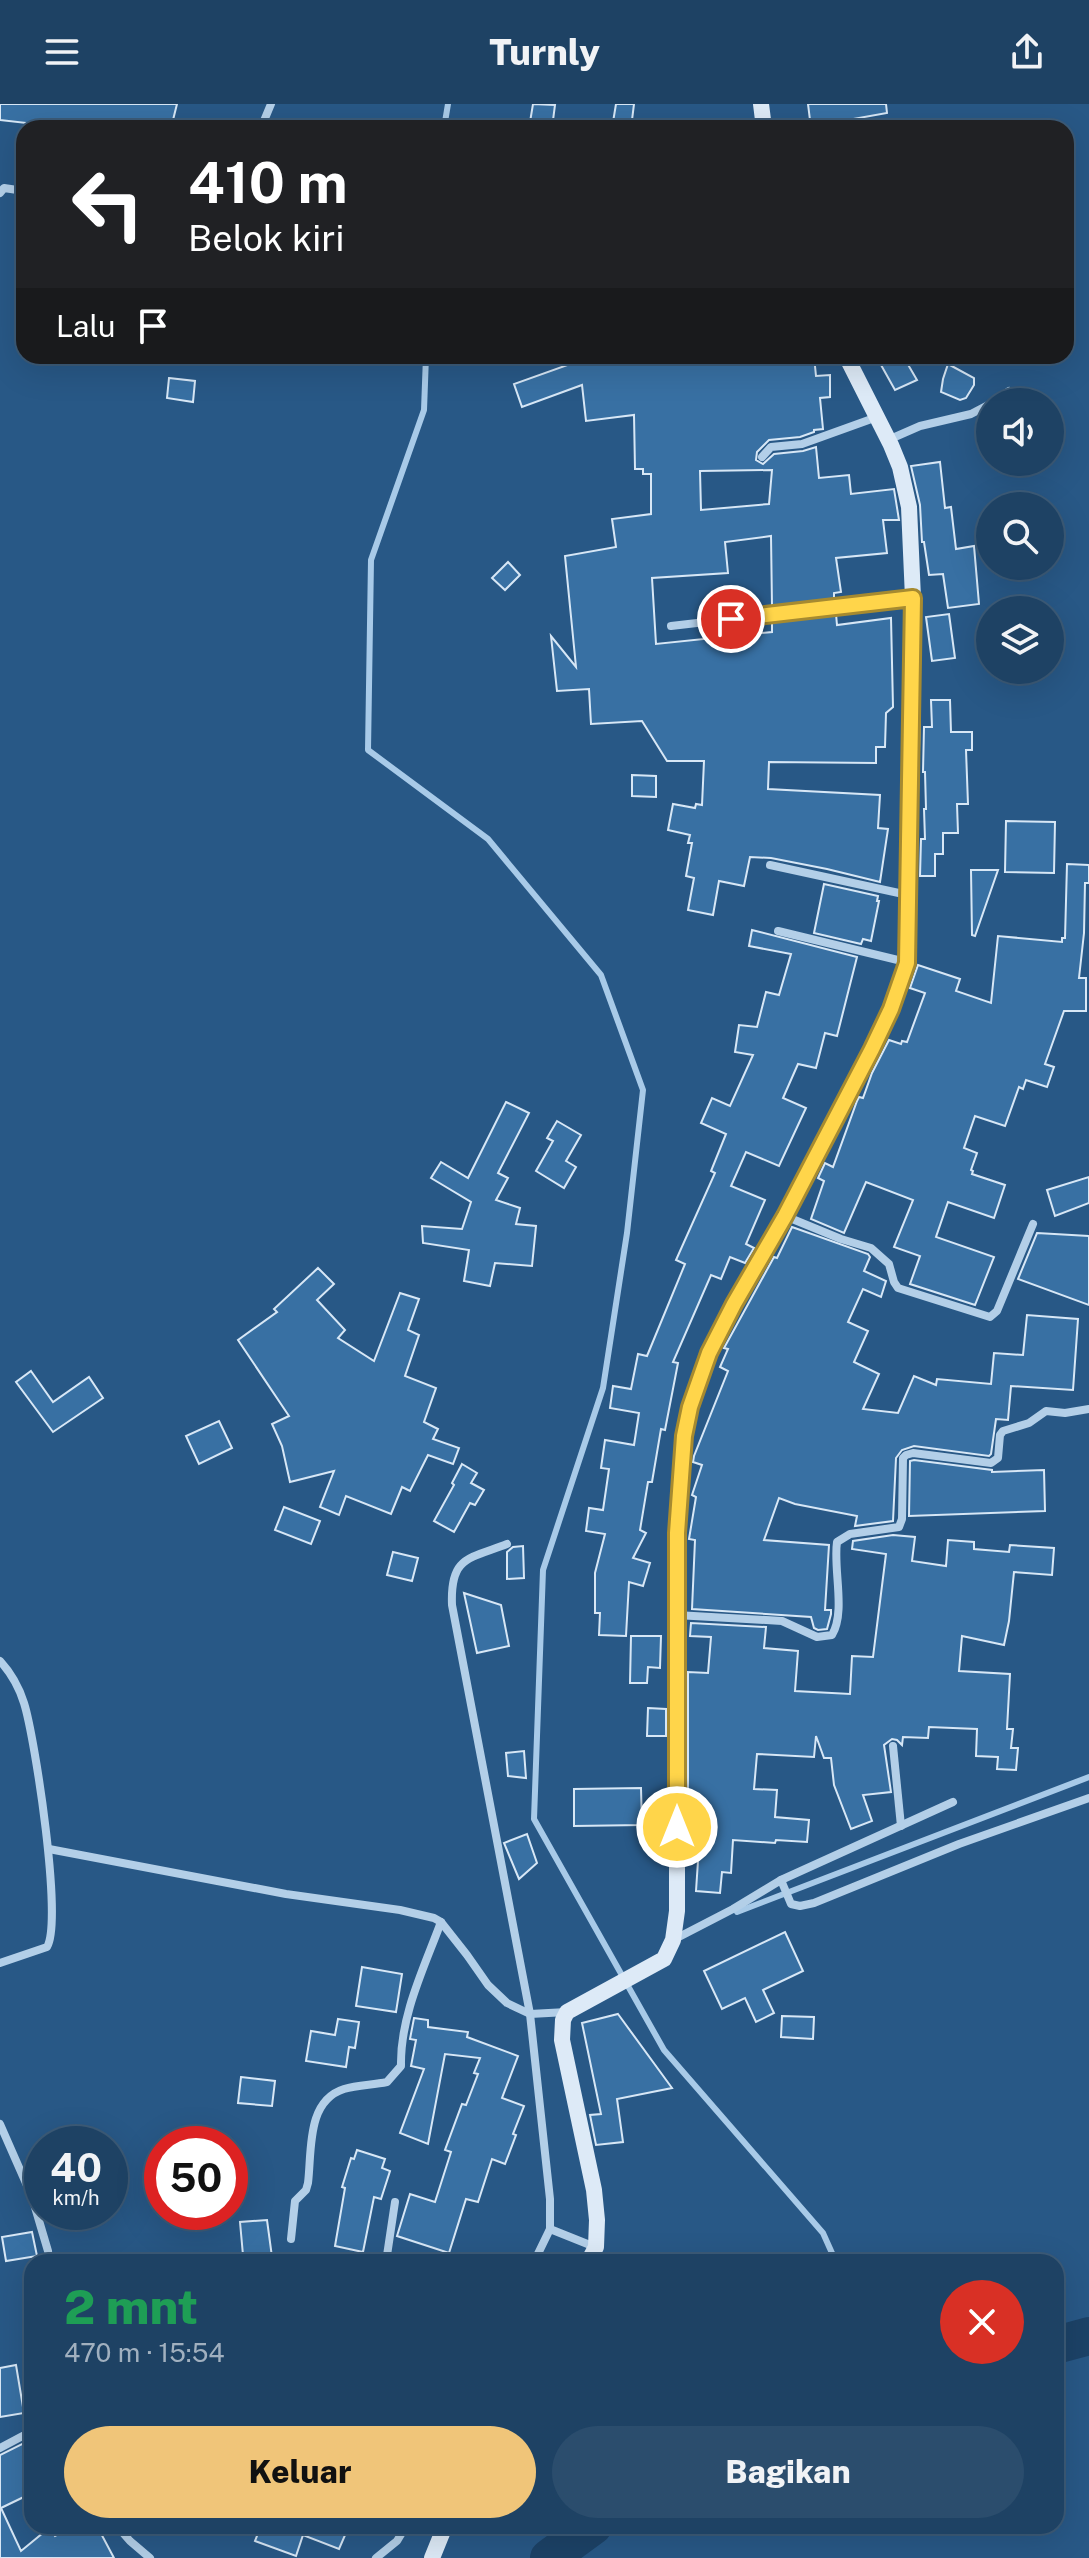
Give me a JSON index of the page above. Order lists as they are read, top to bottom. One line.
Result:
{"page":{"header":"Turnly","turn":["410 m","Belok kiri"],"then":"Lalu","speed":"40 km/h","limit":"50","heading":["2 mnt","470 m · 15:54"],"buttons":["Keluar","Bagikan"]}}
